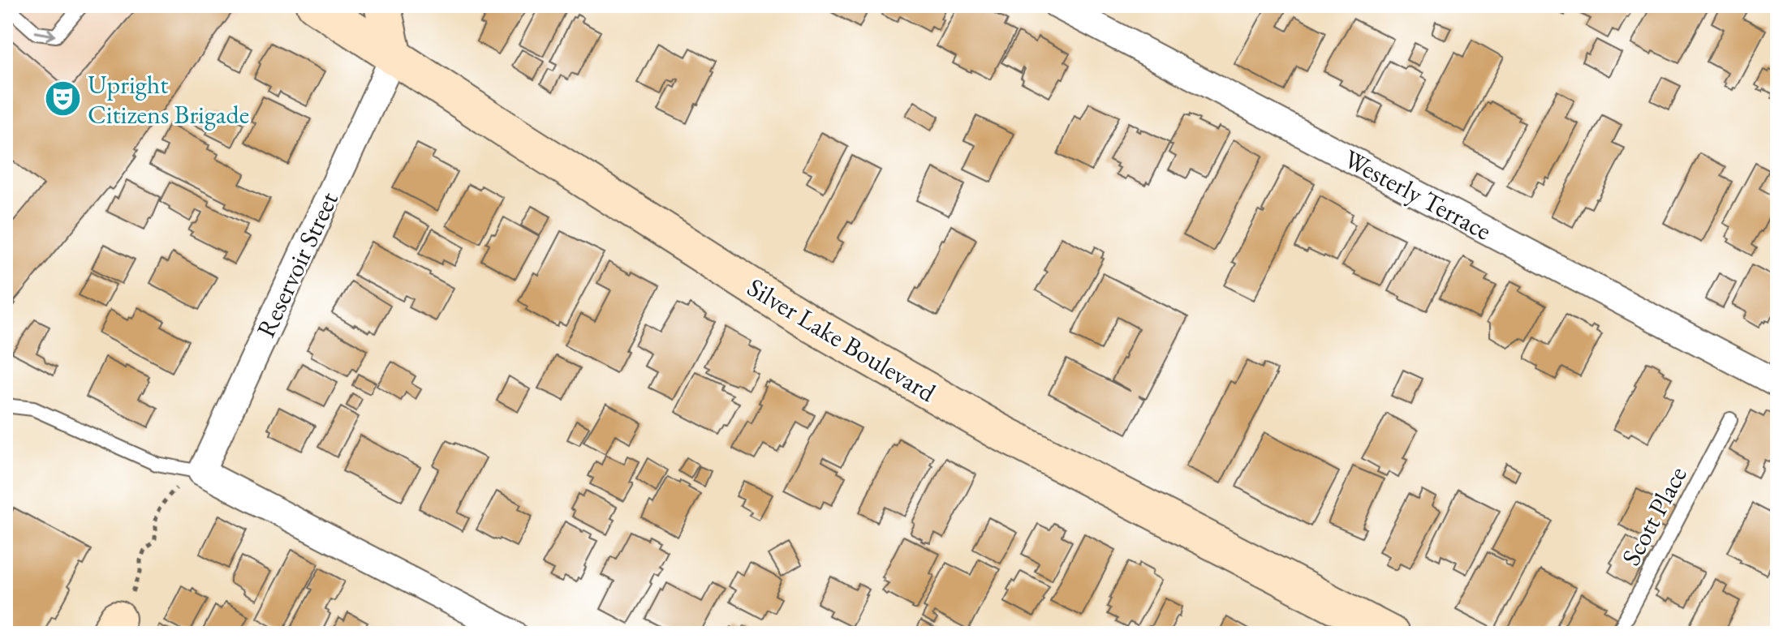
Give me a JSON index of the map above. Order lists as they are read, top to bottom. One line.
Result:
{"streets":{"main road":["Silver Lake Boulevard"],"street":["Westerly Terrace","Reservoir Street"],"lane":["Scott Place"]},"crossings":[["Reservoir Street","Silver Lake Boulevard"]],"places":{"theatre":["Upright Citizens Brigade"]}}
